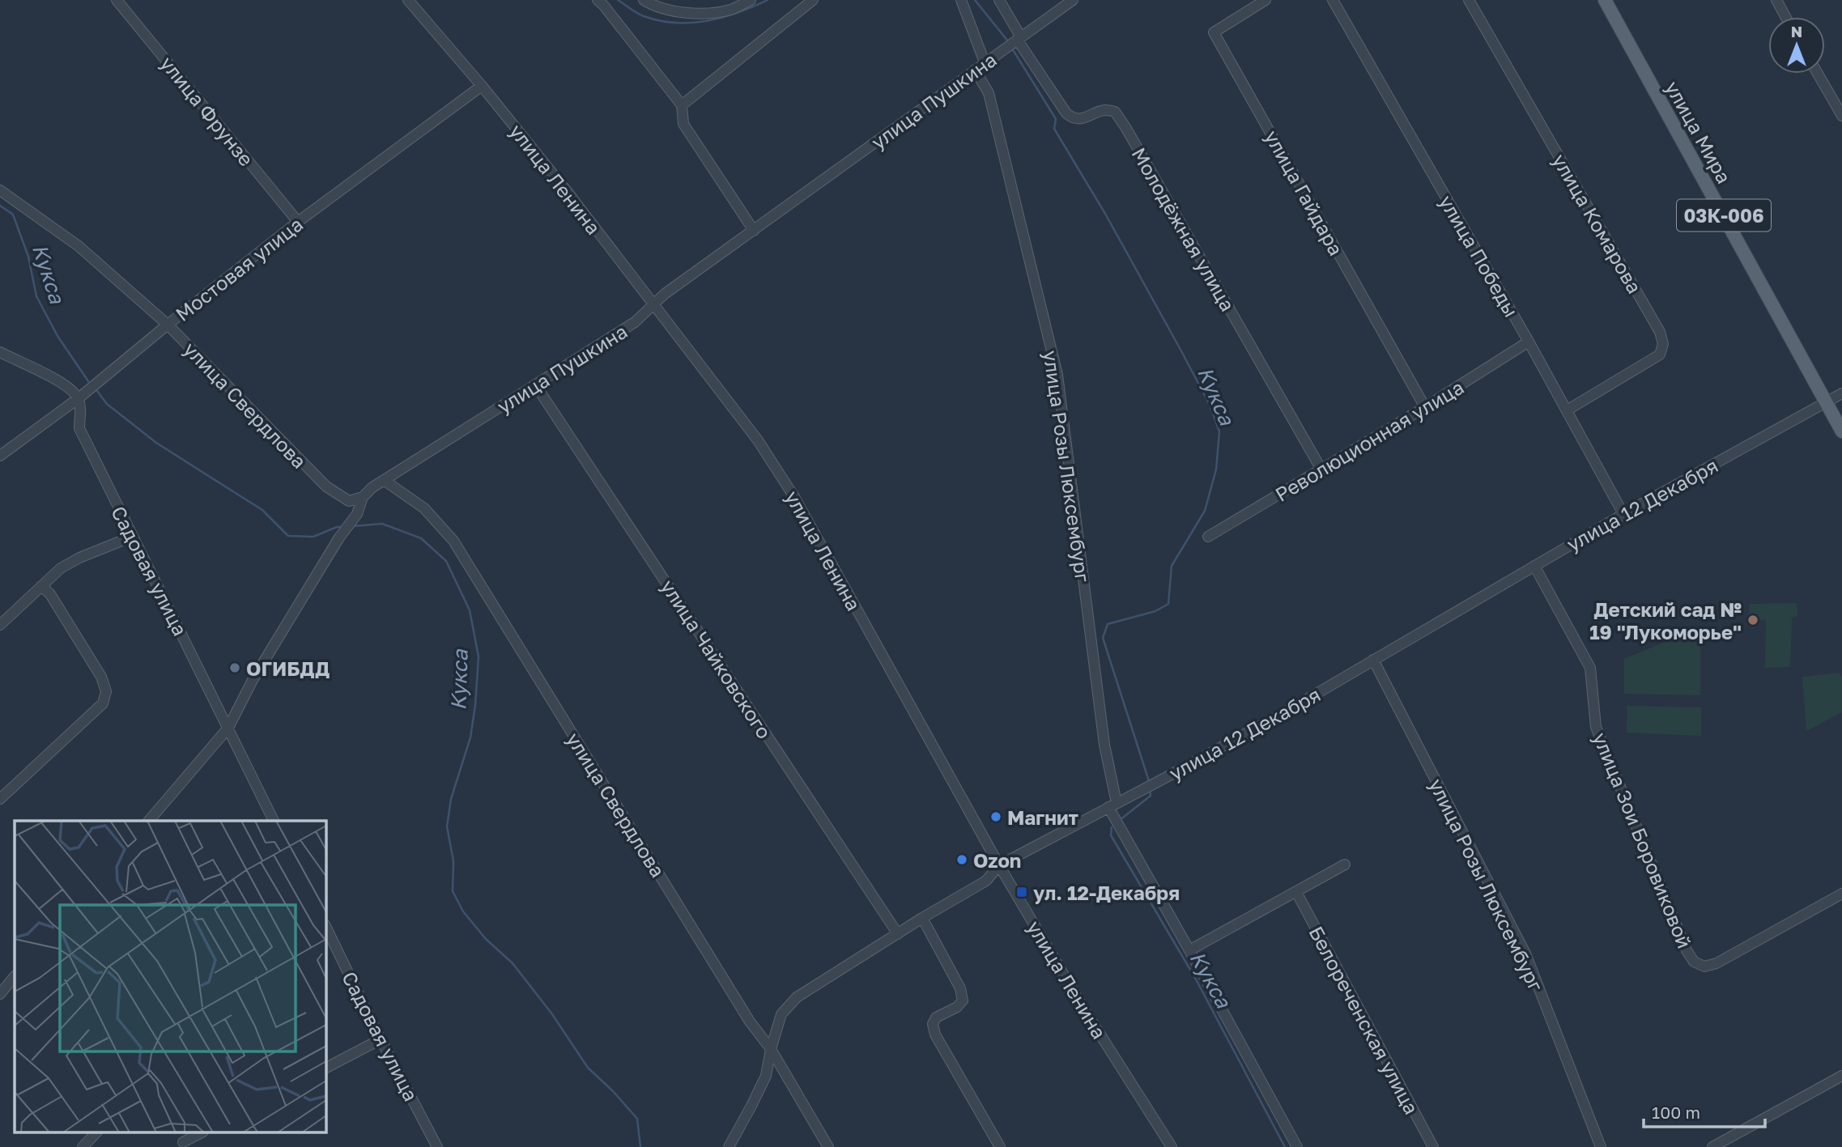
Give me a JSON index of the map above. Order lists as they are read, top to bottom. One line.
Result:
{"streets":{"main road":["улица Мира","03К-006"],"street":["улица Пушкина","улица Фрунзе","улица Ленина","улица Гайдара","улица Комарова","Молодёжная улица","улица Победы","Мостовая улица","улица Свердлова","Революционная улица","улица Розы Люксембург","улица 12 Декабря","Садовая улица","улица Чайковского","улица Зои Боровиковой","Белореченская улица"]},"crossings":[["улица Пушкина","улица Ленина"],["улица Пушкина","Молодёжная улица"],["улица Пушкина","улица Свердлова"],["улица Пушкина","улица Розы Люксембург"],["улица Пушкина","Садовая улица"],["улица Пушкина","улица Чайковского"],["улица Фрунзе","Мостовая улица"],["улица Мира","улица 12 Декабря"],["улица Ленина","Мостовая улица"],["улица Ленина","улица 12 Декабря"],["улица Гайдара","Революционная улица"],["улица Комарова","улица Победы"],["Молодёжная улица","Революционная улица"],["улица Победы","Революционная улица"],["улица Победы","улица 12 Декабря"],["Мостовая улица","улица Свердлова"],["Мостовая улица","Садовая улица"],["улица Свердлова","улица 12 Декабря"],["улица Розы Люксембург","улица 12 Декабря"],["улица 12 Декабря","улица Чайковского"],["улица 12 Декабря","улица Зои Боровиковой"]],"water":["Кукса"],"places":{"other":["Детский сад № 19 \"Лукоморье\"","ОГИБДД","Магнит","Ozon"],"transit":["ул. 12-Декабря"]},"scale_bar":"100 m","north":"top"}
